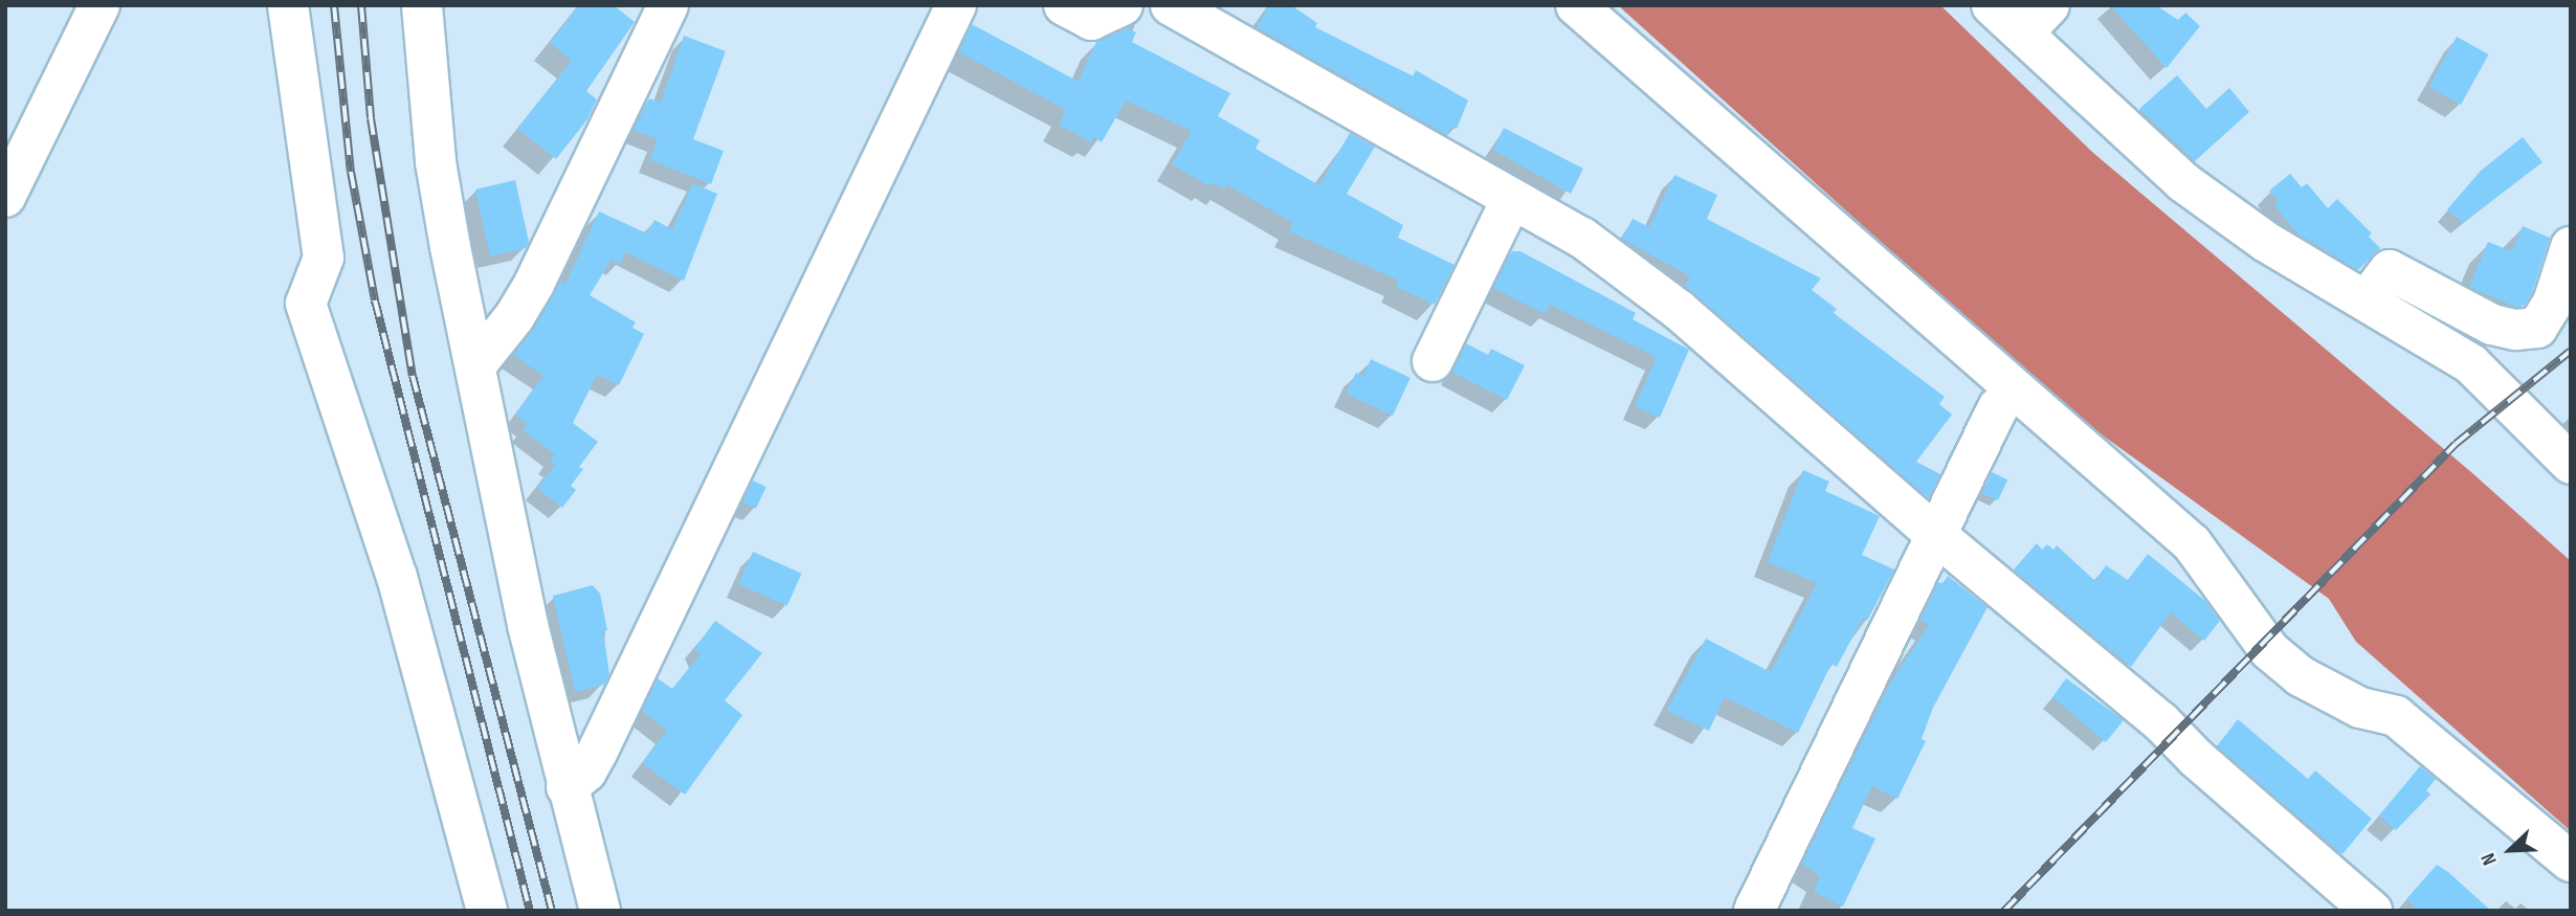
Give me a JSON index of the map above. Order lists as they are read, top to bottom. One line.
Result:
{"north":"bottom left"}
